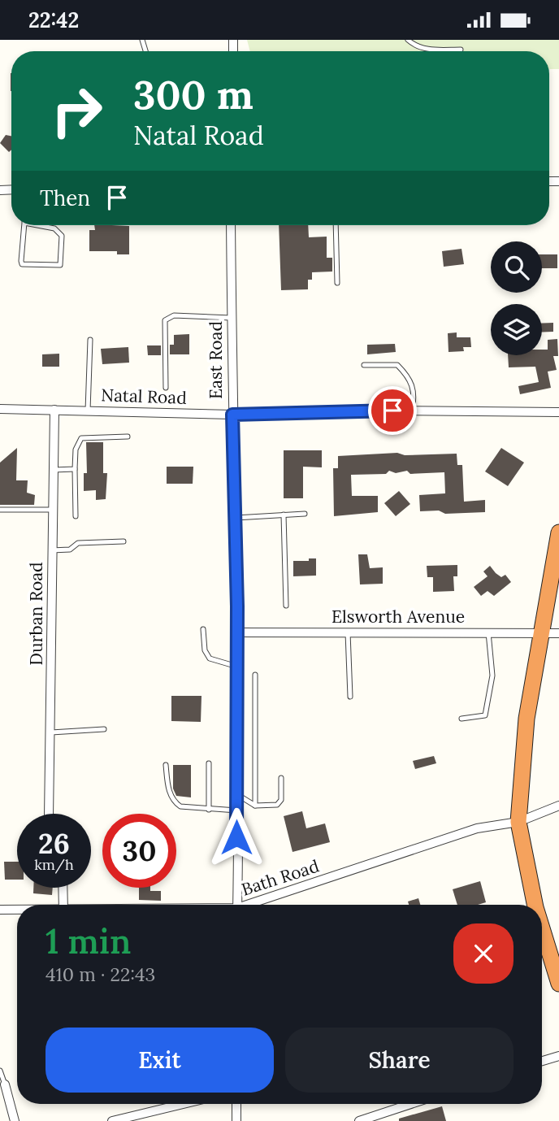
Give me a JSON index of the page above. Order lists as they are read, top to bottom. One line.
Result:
{"streets":{"street":["East Road","Natal Road","Durban Road","Elsworth Avenue","Bath Road"]},"crossings":[["East Road","Natal Road"],["East Road","Elsworth Avenue"],["Natal Road","Durban Road"]],"page":{"status":"22:42","turn":["300 m","Natal Road"],"then":"Then","speed":"26 km/h","limit":"30","heading":["1 min","410 m · 22:43"],"buttons":["Exit","Share"]}}
